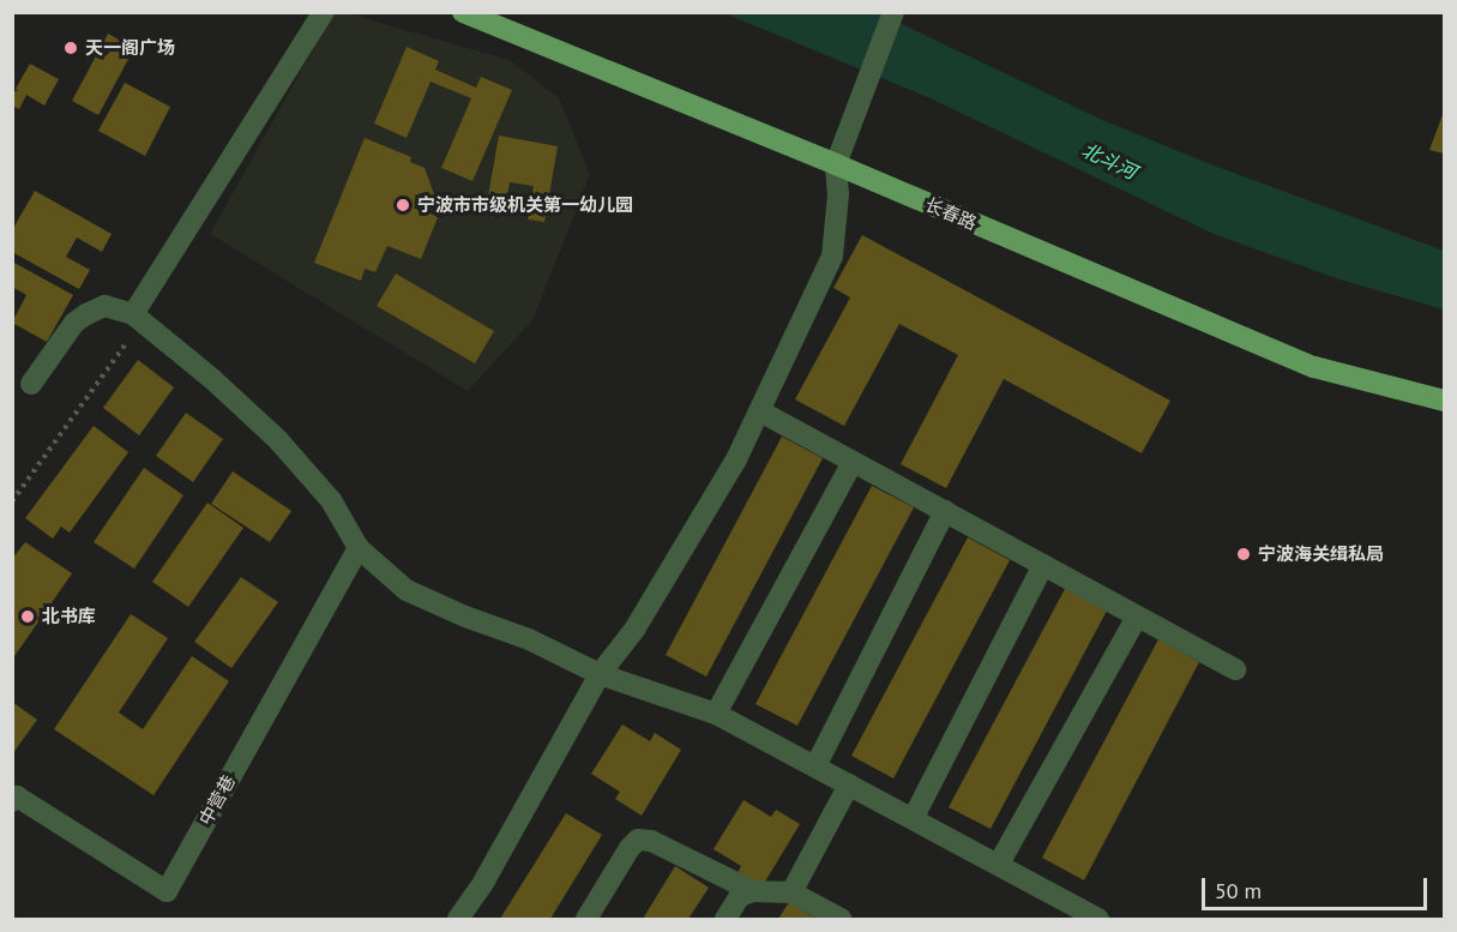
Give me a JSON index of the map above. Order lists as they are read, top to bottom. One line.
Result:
{"streets":{"main road":["长春路"],"street":["中营巷"]},"water":["北斗河"],"places":["天一阁广场","宁波市市级机关第一幼儿园","宁波海关缉私局","北书库"],"scale_bar":"50 m"}
